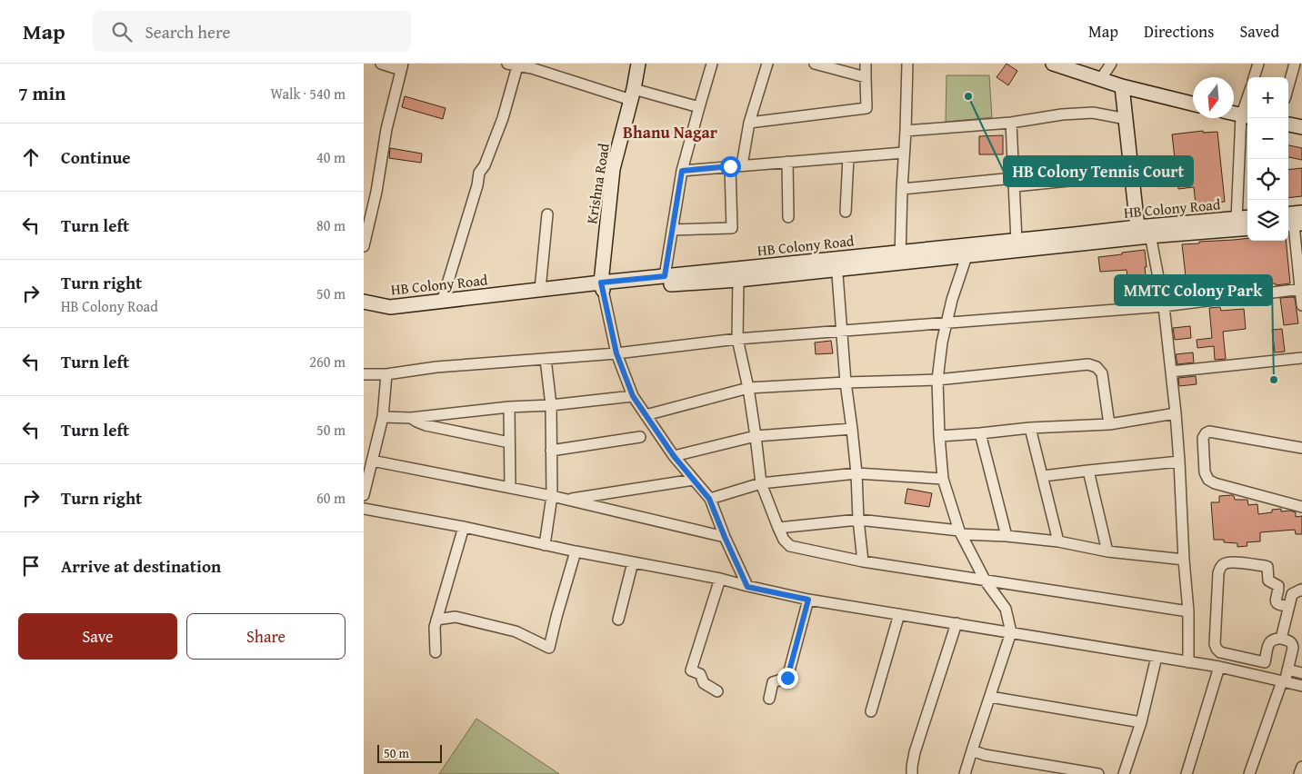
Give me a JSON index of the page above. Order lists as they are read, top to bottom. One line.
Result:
{"streets":{"street":["Krishna Road","HB Colony Road"]},"crossings":[["Krishna Road","HB Colony Road"]],"districts":["Bhanu Nagar"],"places":["HB Colony Tennis Court","MMTC Colony Park"],"scale_bar":"50 m","north":"bottom","page":{"header":"Map","search":"Search here","nav":["Map","Directions","Saved"],"heading":["7 min","Walk · 540 m"],"map_buttons":["+","−"],"list":[["Continue","40 m"],["Turn left","80 m"],["Turn right","HB Colony Road","50 m"],["Turn left","260 m"],["Turn left","50 m"],["Turn right","60 m"],"Arrive at destination"],"buttons":["Save","Share"],"scale":"50 m"}}
